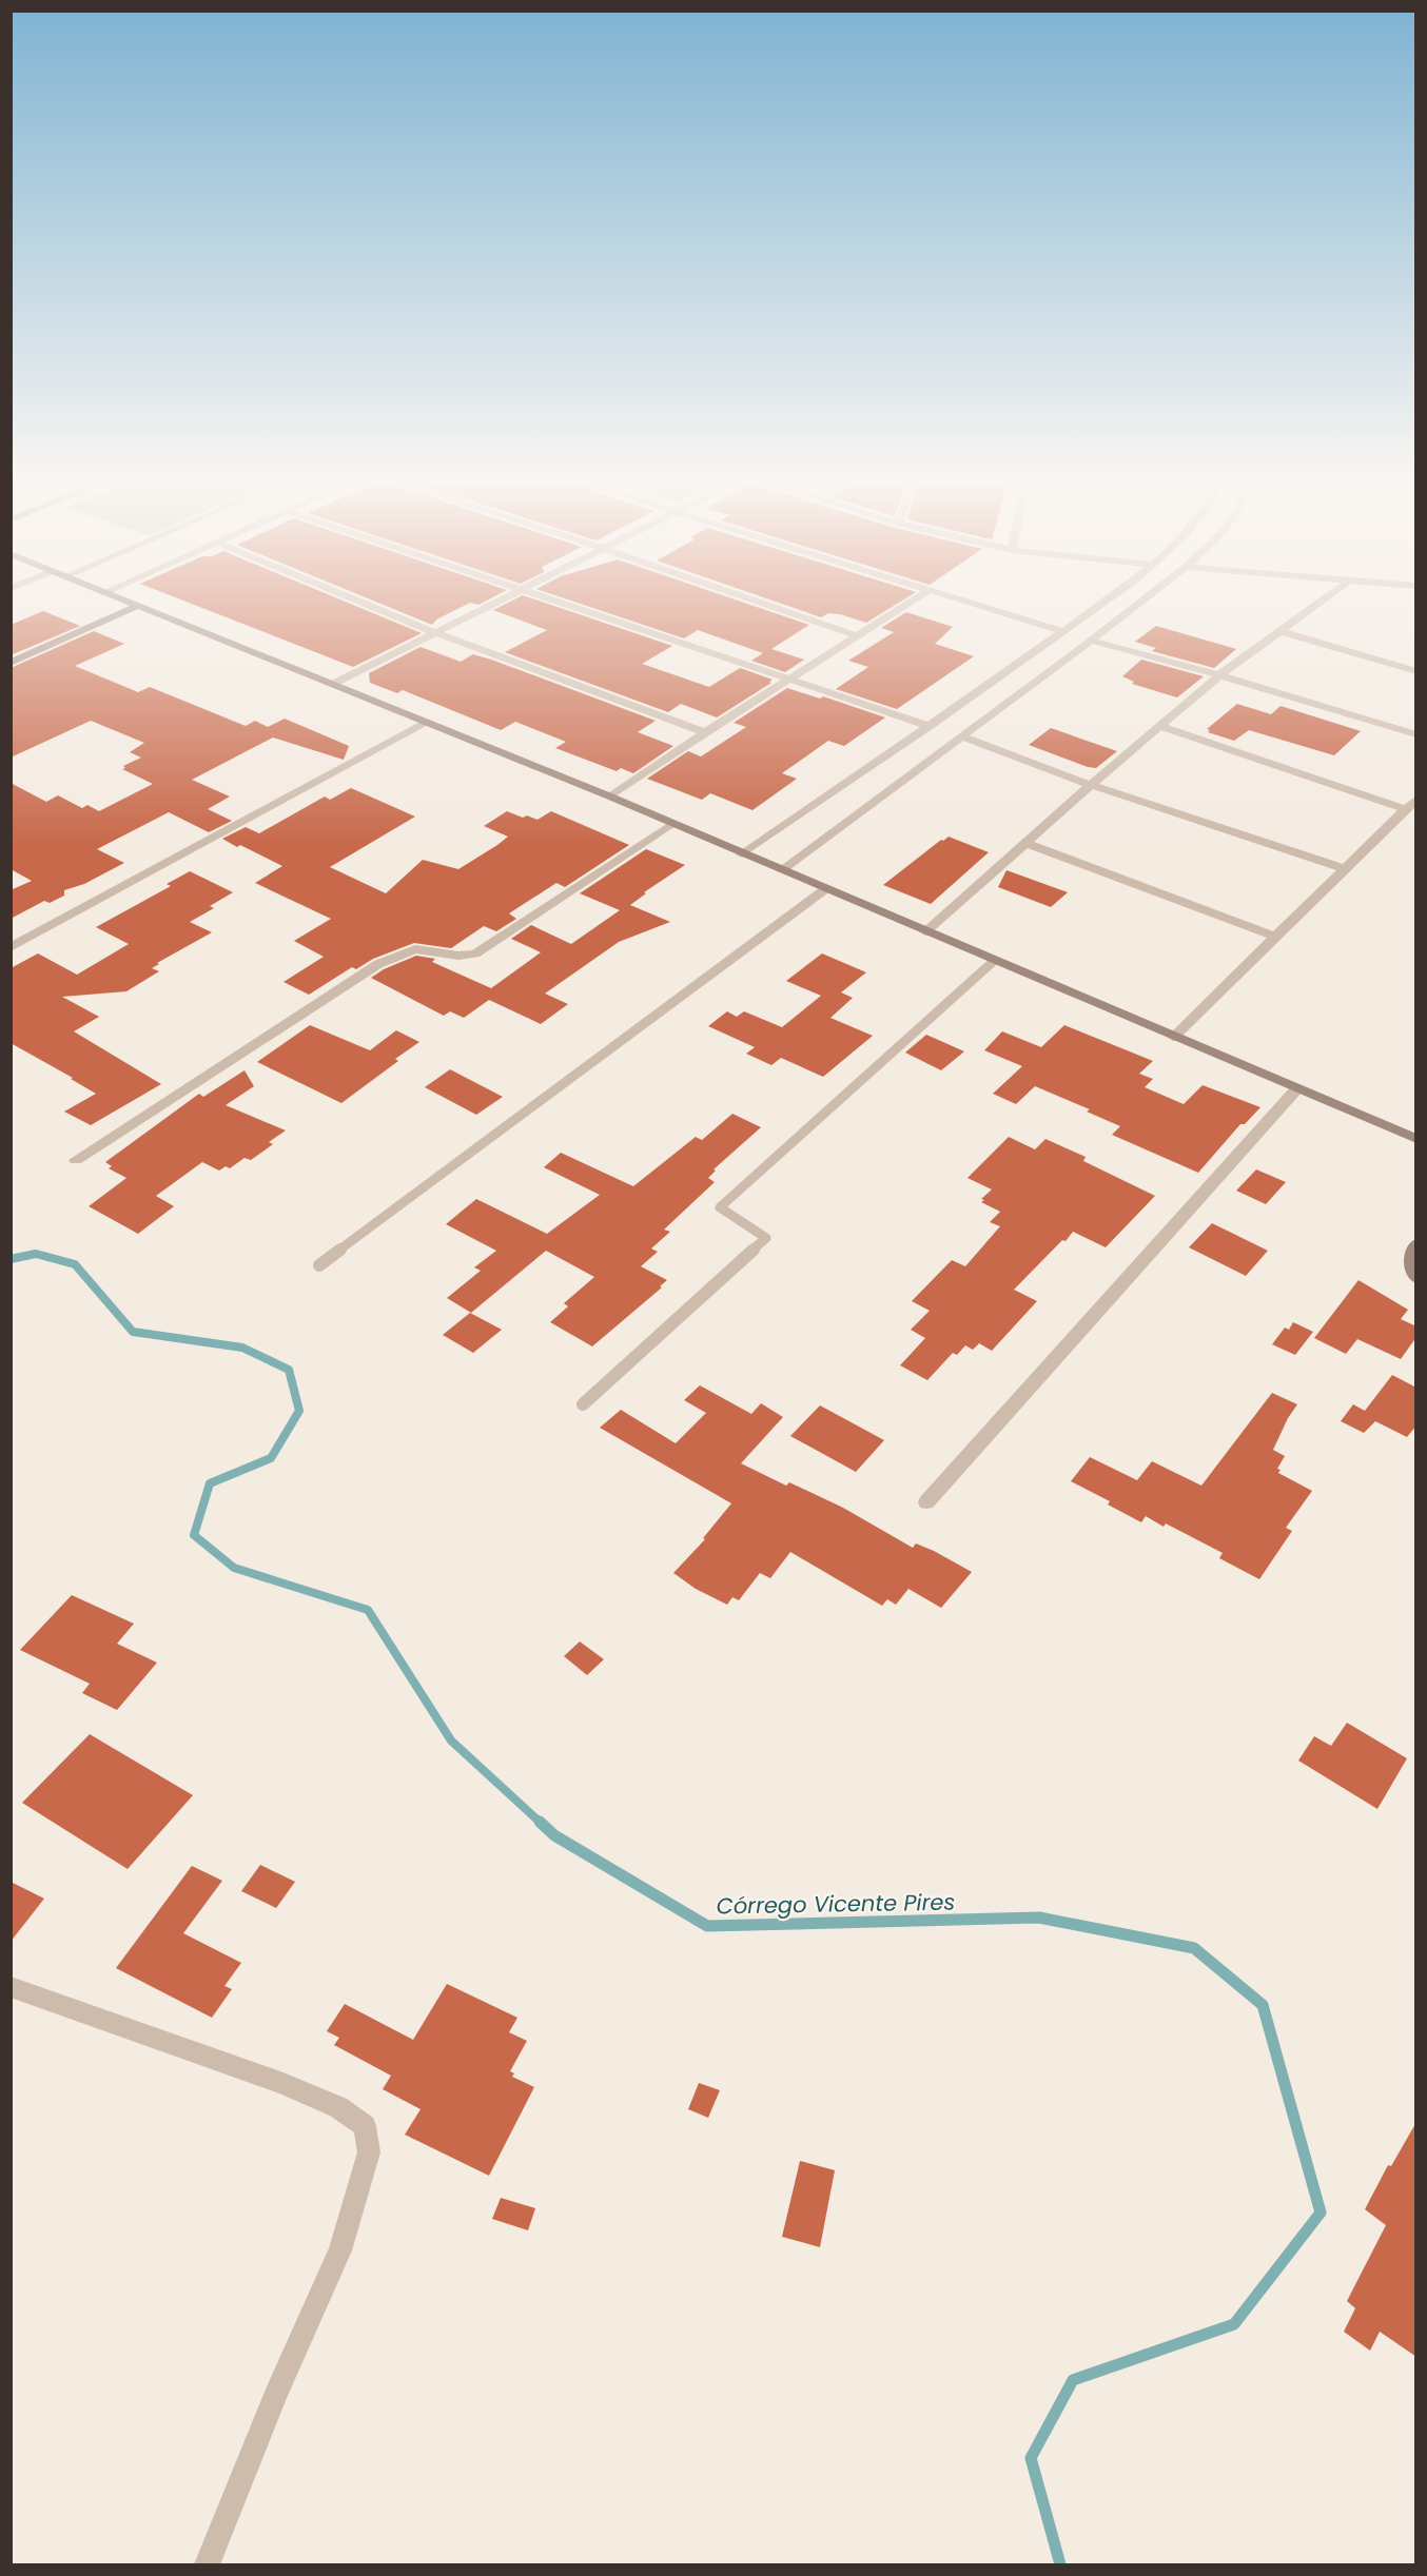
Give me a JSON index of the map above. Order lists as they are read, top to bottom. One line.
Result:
{"water":["Córrego Vicente Pires"]}
